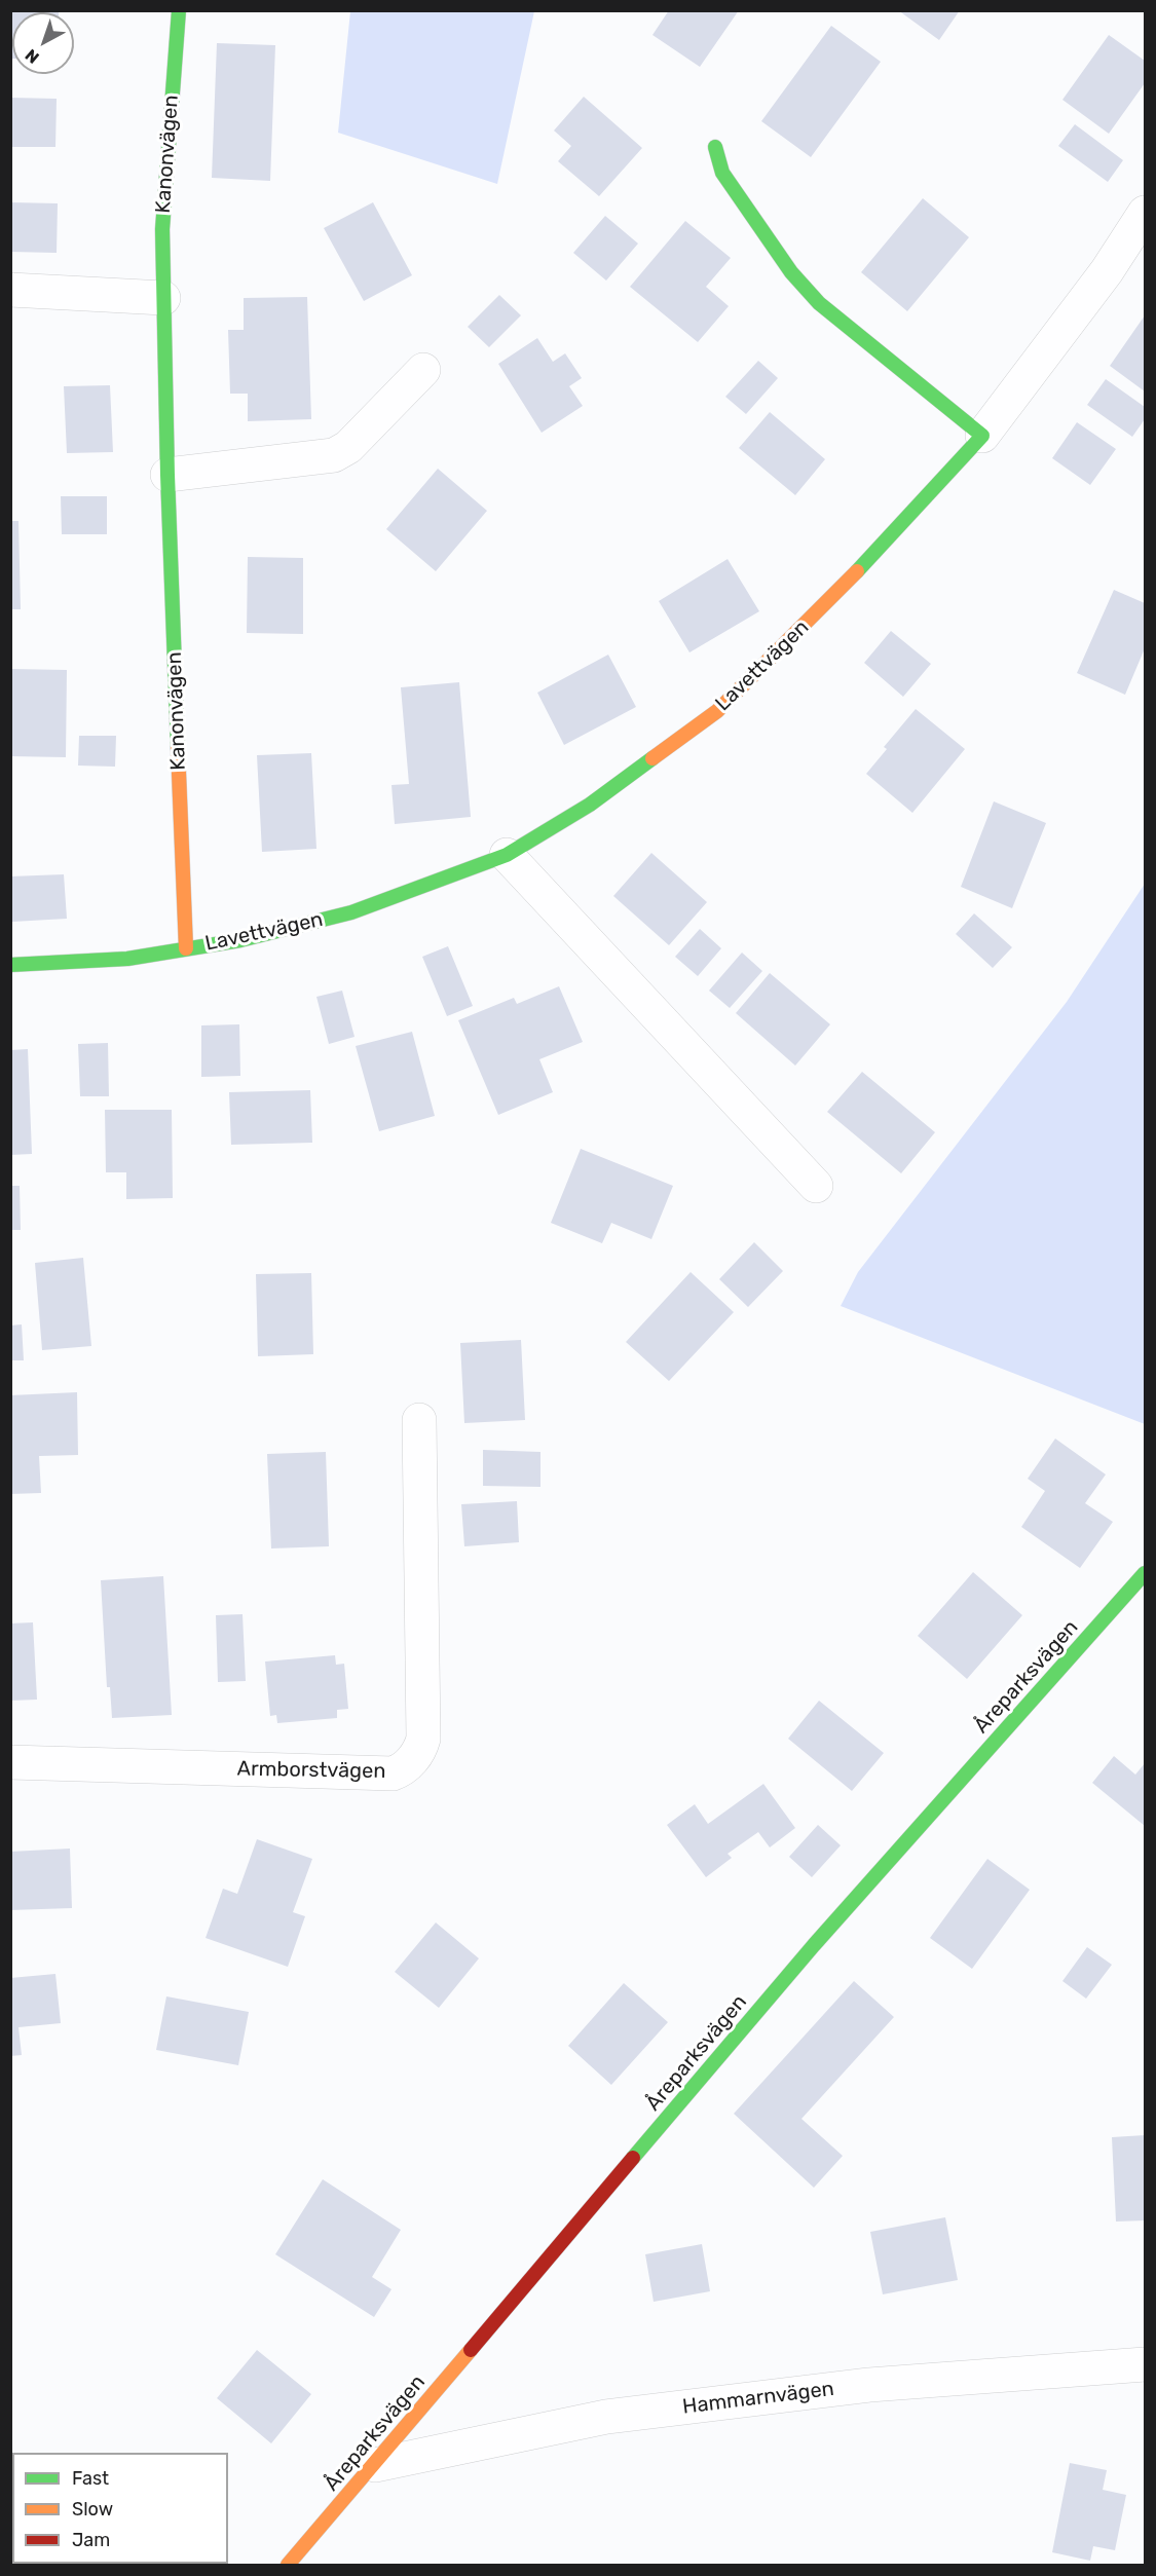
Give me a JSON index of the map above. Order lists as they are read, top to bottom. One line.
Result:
{"streets":{"street":["Kanonvägen","Lavettvägen","Åreparksvägen","Armborstvägen","Hammarnvägen"]},"crossings":[["Kanonvägen","Lavettvägen"],["Åreparksvägen","Hammarnvägen"]],"legend":["Fast","Slow","Jam"],"north":"bottom left"}
